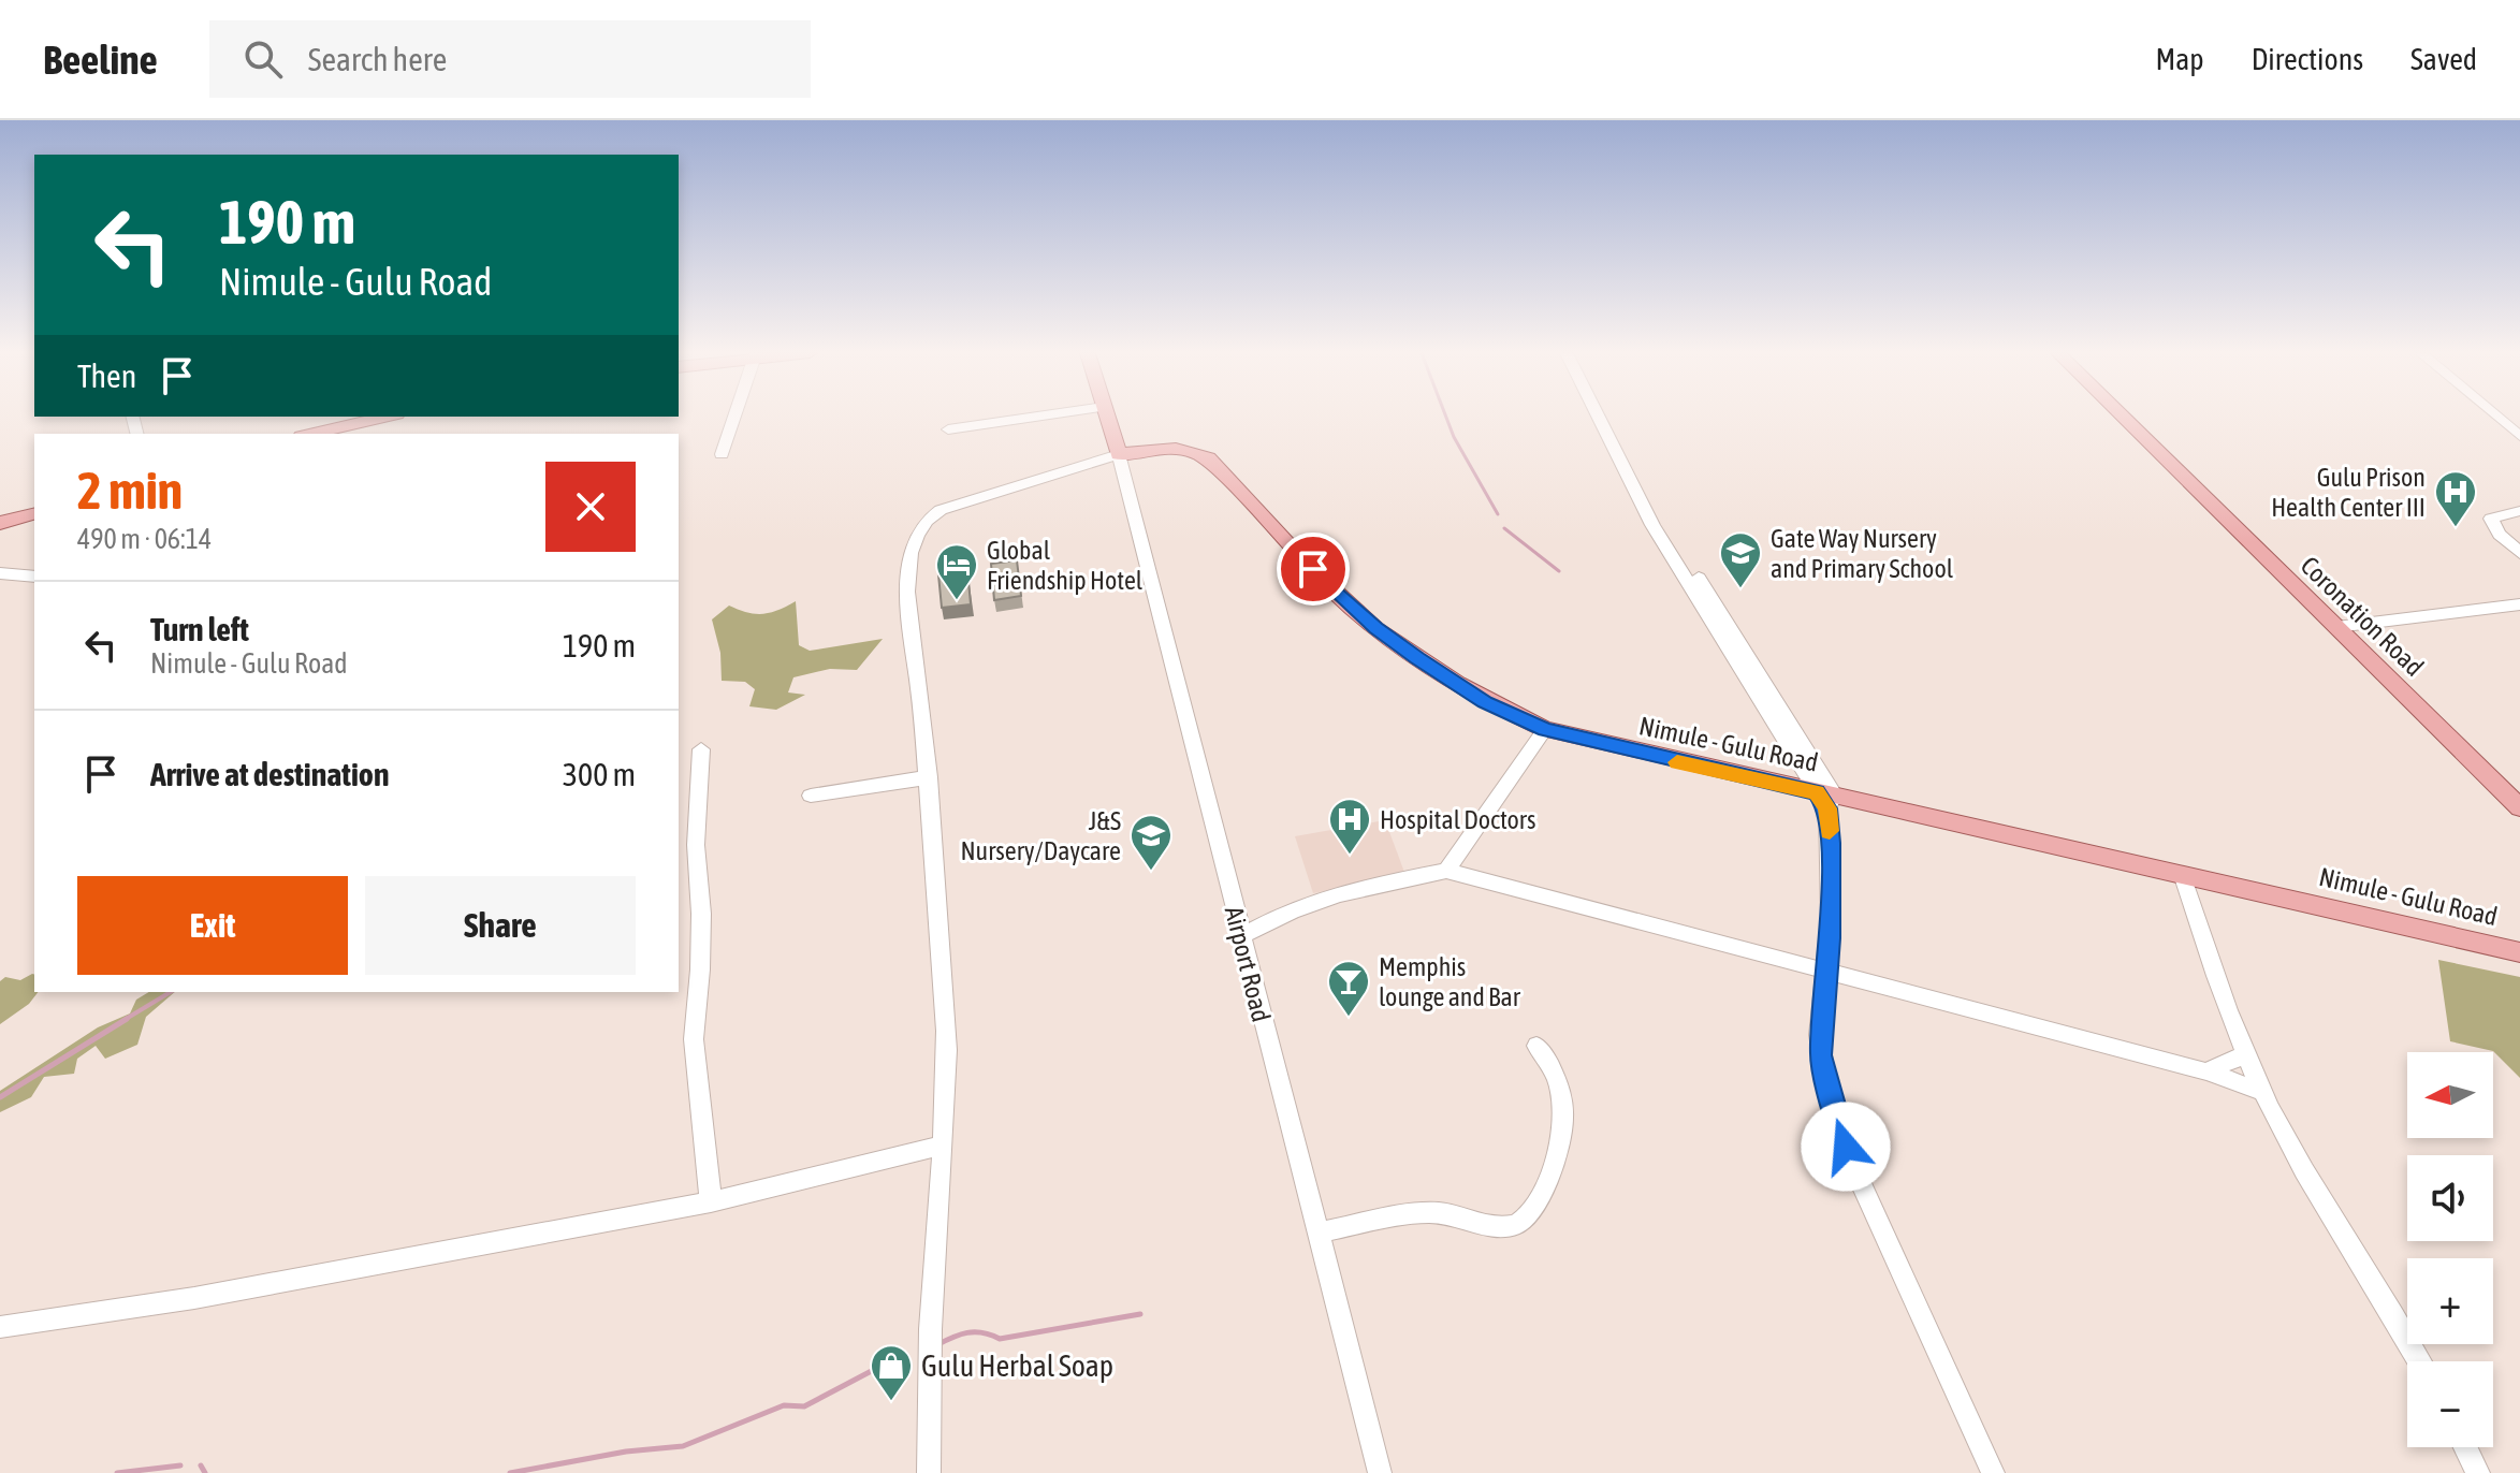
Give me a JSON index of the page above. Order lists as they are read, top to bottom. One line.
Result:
{"streets":{"main road":["Coronation Road","Nimule - Gulu Road"],"street":["Airport Road"]},"crossings":[["Nimule - Gulu Road","Airport Road"]],"places":{"hospital":["Gulu Prison Health Center III","Hospital Doctors"],"school or university":["Gate Way Nursery and Primary School","J&S Nursery/Daycare"],"hotel":["Global Friendship Hotel"],"bar":["Memphis lounge and Bar"],"shop":["Gulu Herbal Soap"]},"north":"left","page":{"header":"Beeline","search":"Search here","nav":["Map","Directions","Saved"],"turn":["190 m","Nimule - Gulu Road"],"then":"Then","heading":["2 min","490 m · 06:14"],"list":[{"name":"Turn left","note":"Nimule - Gulu Road","value":"190 m"},{"name":"Arrive at destination","value":"300 m"}],"buttons":["Exit","Share"],"map_buttons":["+","−"]}}
